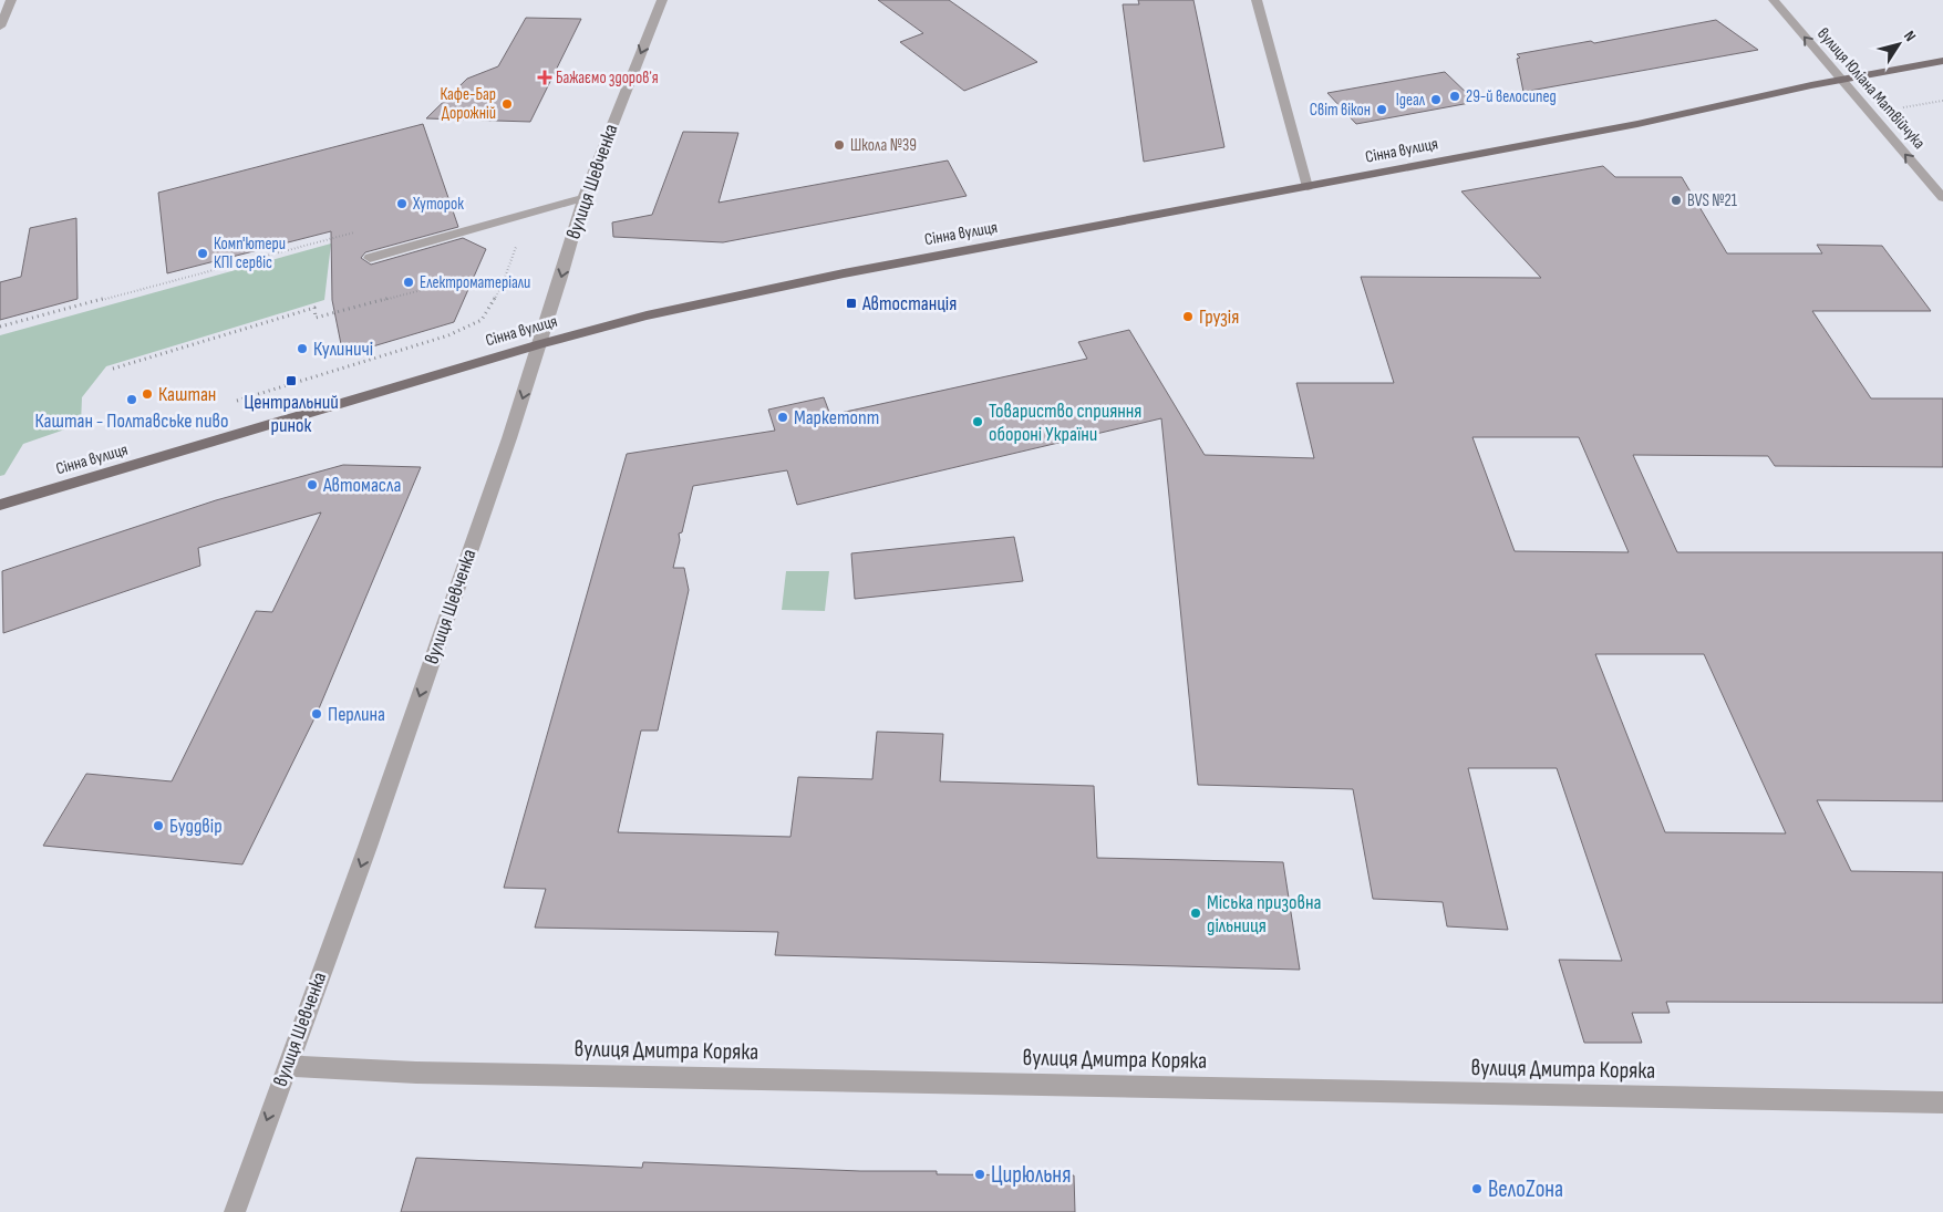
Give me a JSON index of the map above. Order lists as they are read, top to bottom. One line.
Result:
{"streets":{"main road":["Сінна вулиця"],"street":["вулиця Юліана Матвійчука","вулиця Шевченка","вулиця Дмитра Коряка"]},"crossings":[["вулиця Юліана Матвійчука","Сінна вулиця"],["Сінна вулиця","вулиця Шевченка"],["вулиця Шевченка","вулиця Дмитра Коряка"]],"one_way":["вулиця Юліана Матвійчука","вулиця Шевченка"],"places":{"health":["Бажаємо здоровʼя"],"other":["29-й велосипед","Ідеал","Кафе-Бар Дорожній","Світ вікон","Школа №39","BVS №21","Хуторок","Комп'ютери КПІ сервіс","Електроматеріали","Грузiя","Кулиничі","Каштан","Каштан - Полтавське пиво","Маркетопт","Товариство сприяння обороні України","Автомасла","Перлина","Буддвір","Міська призовна дільниця","Цирюльня","ВелоZона"],"transit":["Автостанція","Центральний ринок"]},"north":"top right"}
